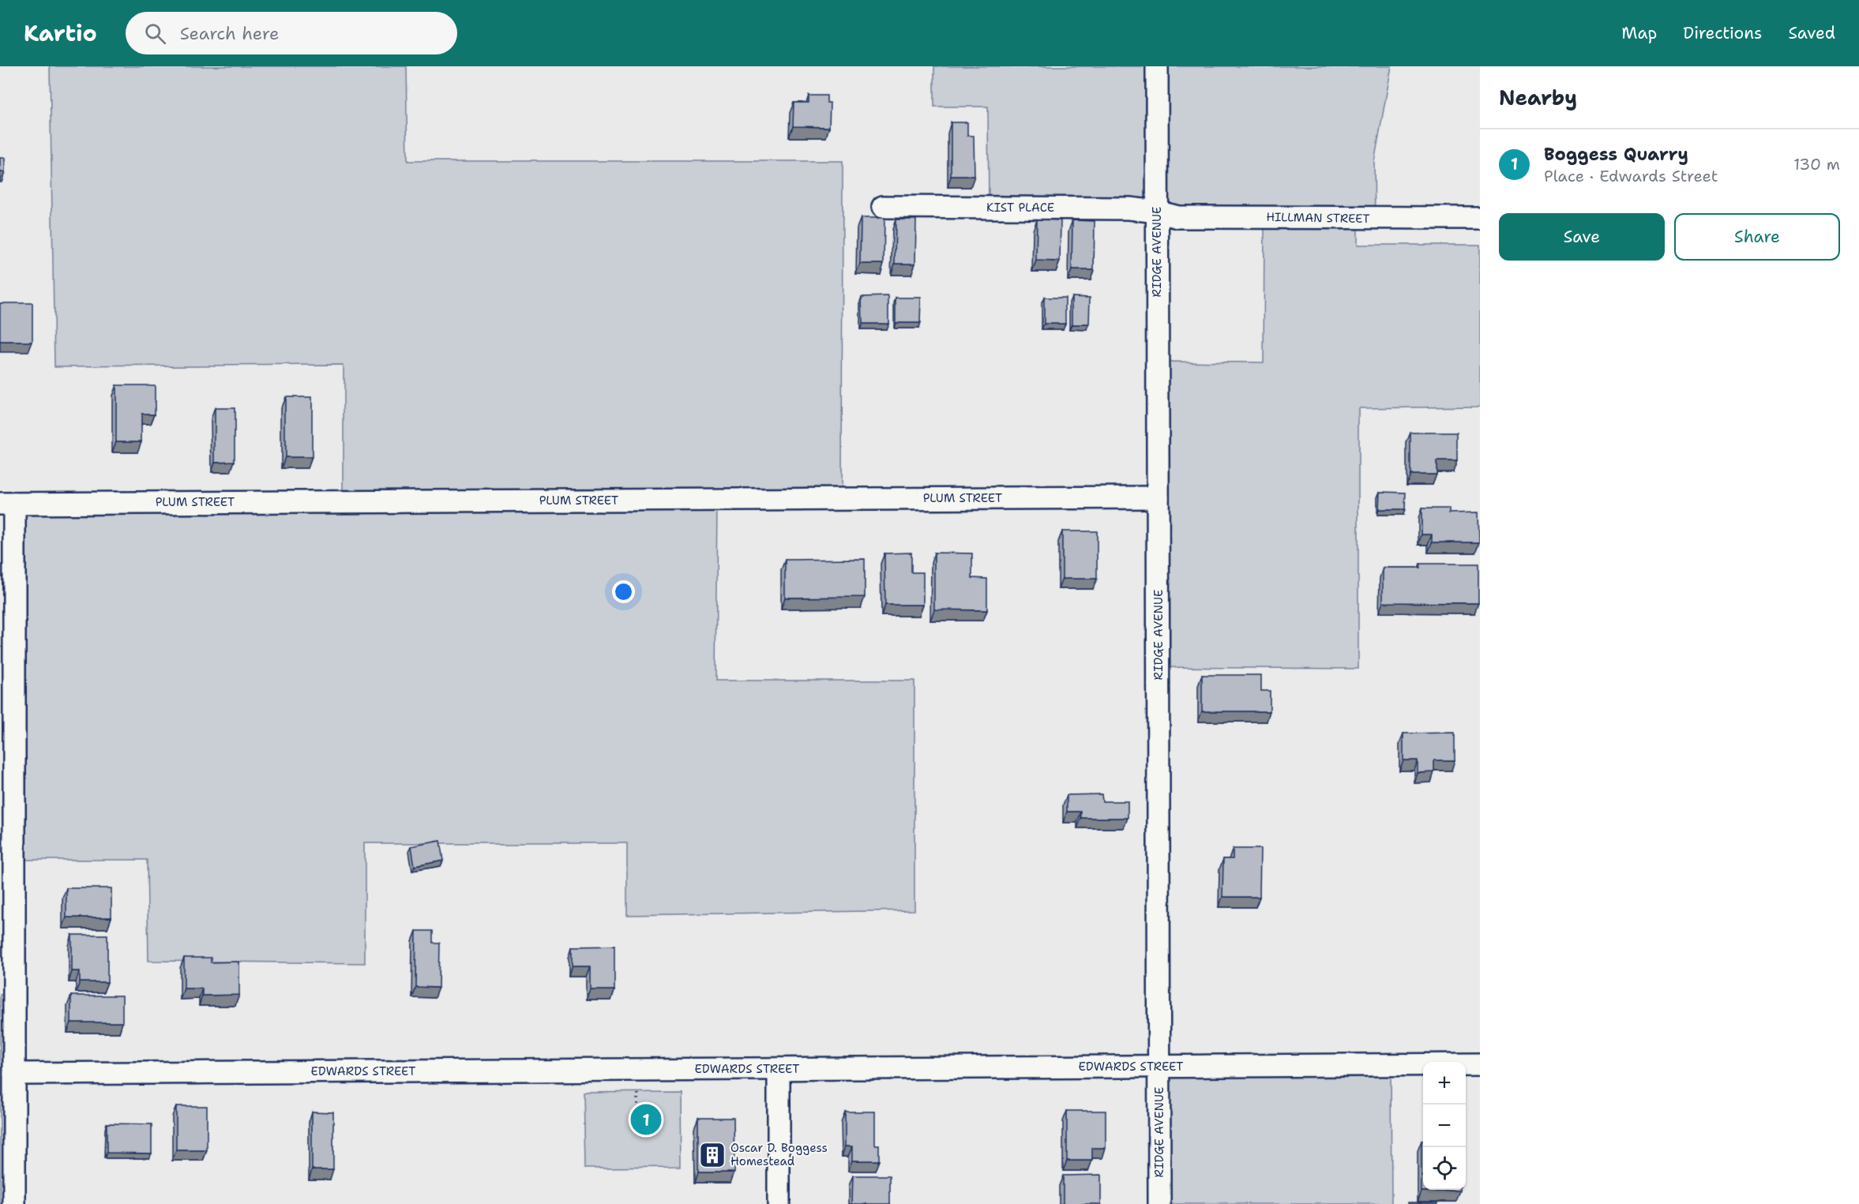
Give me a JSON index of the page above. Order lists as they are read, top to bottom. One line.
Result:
{"streets":{"street":["KIST PLACE","HILLMAN STREET","RIDGE AVENUE","PLUM STREET","EDWARDS STREET"]},"crossings":[["KIST PLACE","HILLMAN STREET"],["KIST PLACE","RIDGE AVENUE"],["HILLMAN STREET","RIDGE AVENUE"],["RIDGE AVENUE","PLUM STREET"],["RIDGE AVENUE","EDWARDS STREET"]],"places":{"building":["Oscar D. Boggess Homestead"]},"page":{"header":"Kartio","search":"Search here","nav":["Map","Directions","Saved"],"heading":"Nearby","list":[{"mark":"1","name":"Boggess Quarry","note":"Place · Edwards Street","value":"130 m"}],"buttons":["Save","Share"],"map_buttons":["+","−"],"pins":"1"}}
